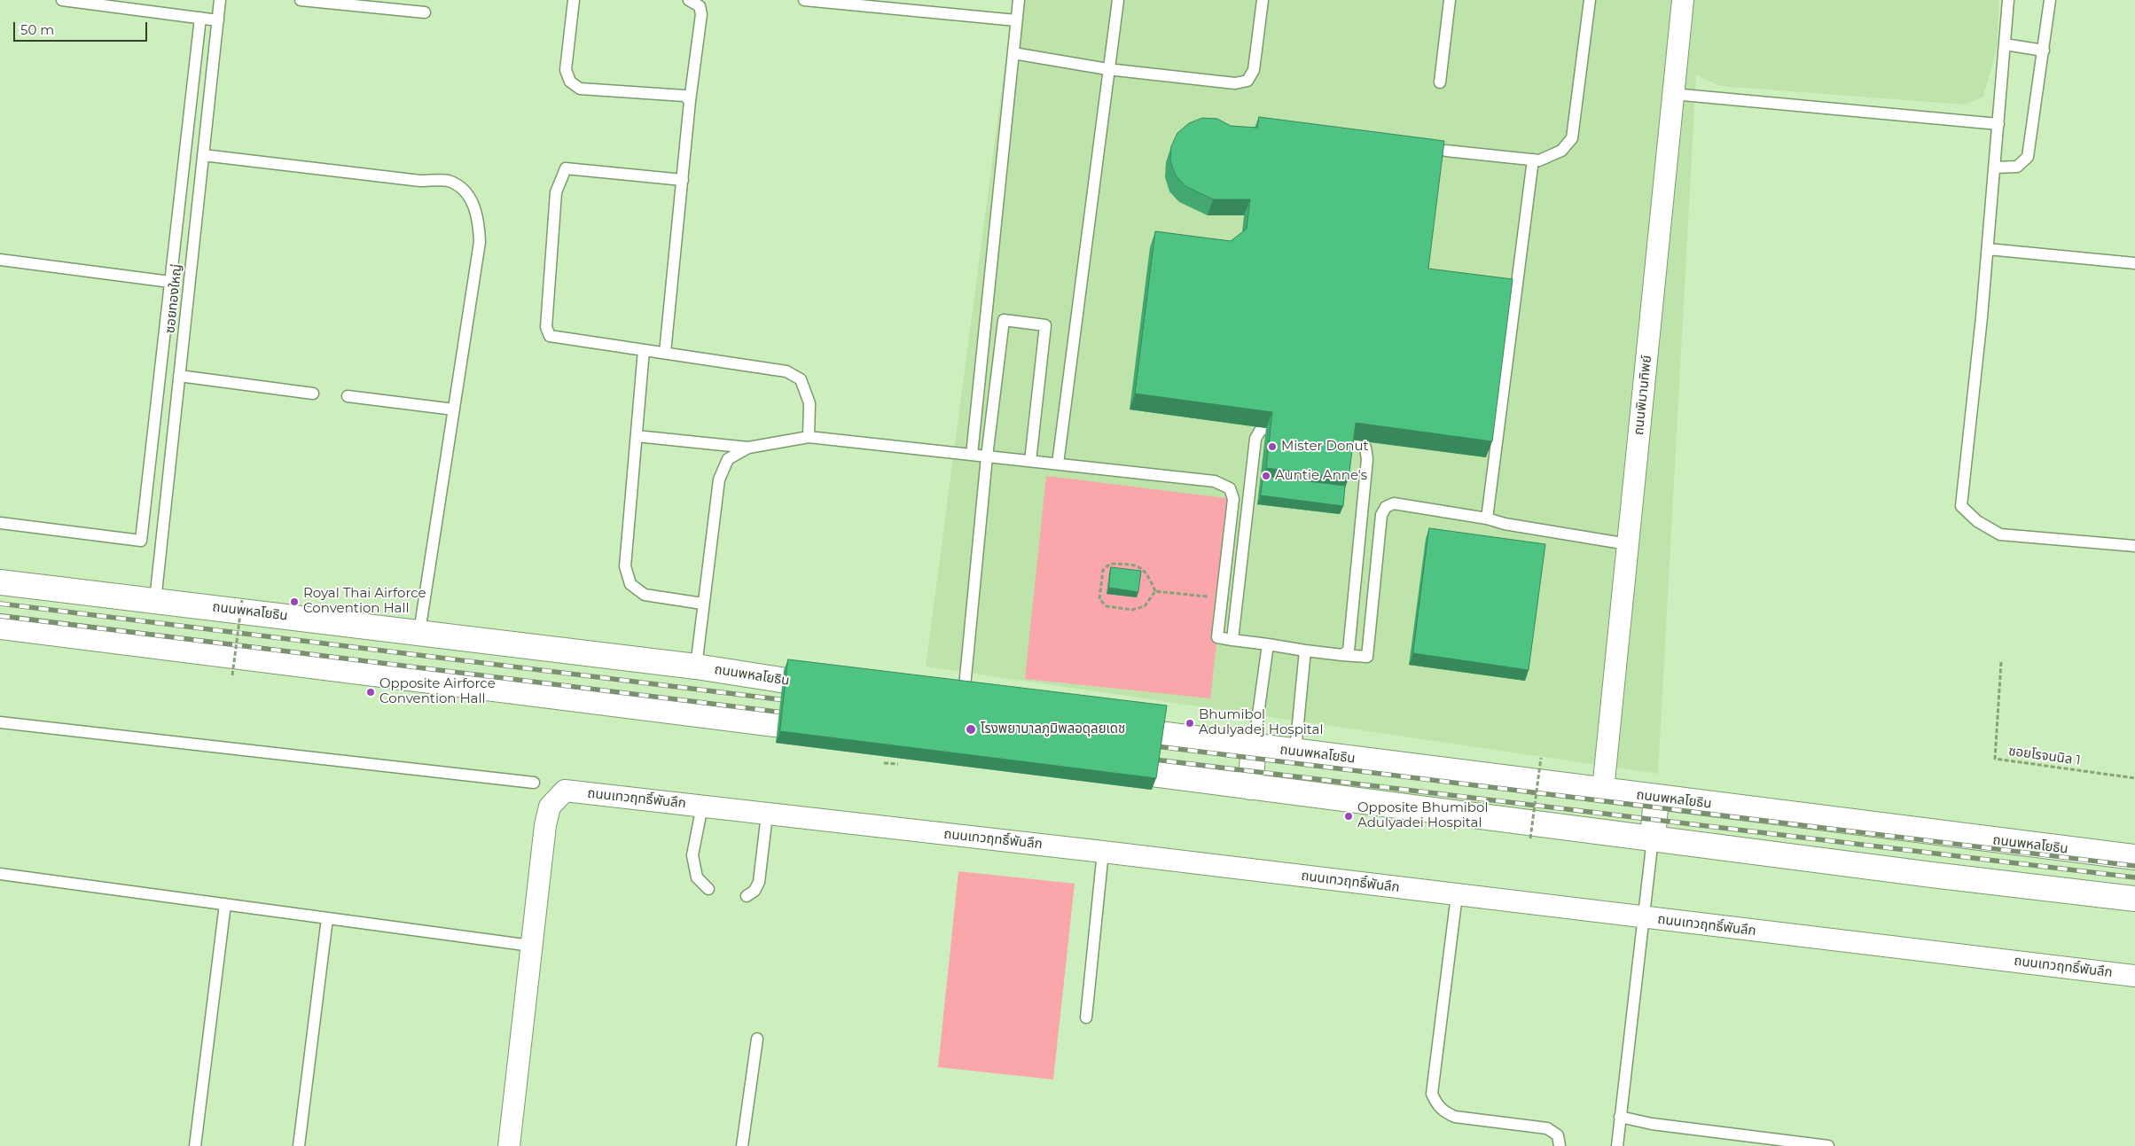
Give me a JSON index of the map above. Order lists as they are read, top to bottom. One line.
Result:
{"streets":{"main road":["ถนนพหลโยธิน"],"street":["ถนนพิมานทิพย์","ถนนเทวฤทธิ์พันลึก"],"lane":["ซอยทองใหญ่"],"path":["ซอยโรจนนิล 1"]},"crossings":[["ซอยทองใหญ่","ถนนพหลโยธิน"],["ถนนพิมานทิพย์","ถนนพหลโยธิน"]],"places":["Mister Donut","Auntie Anne's","Royal Thai Airforce Convention Hall","Opposite Airforce Convention Hall","Bhumibol Adulyadej Hospital","โรงพยาบาลภูมิพลอดุลยเดช","Opposite Bhumibol Adulyadei Hospital"],"scale_bar":"50 m"}
